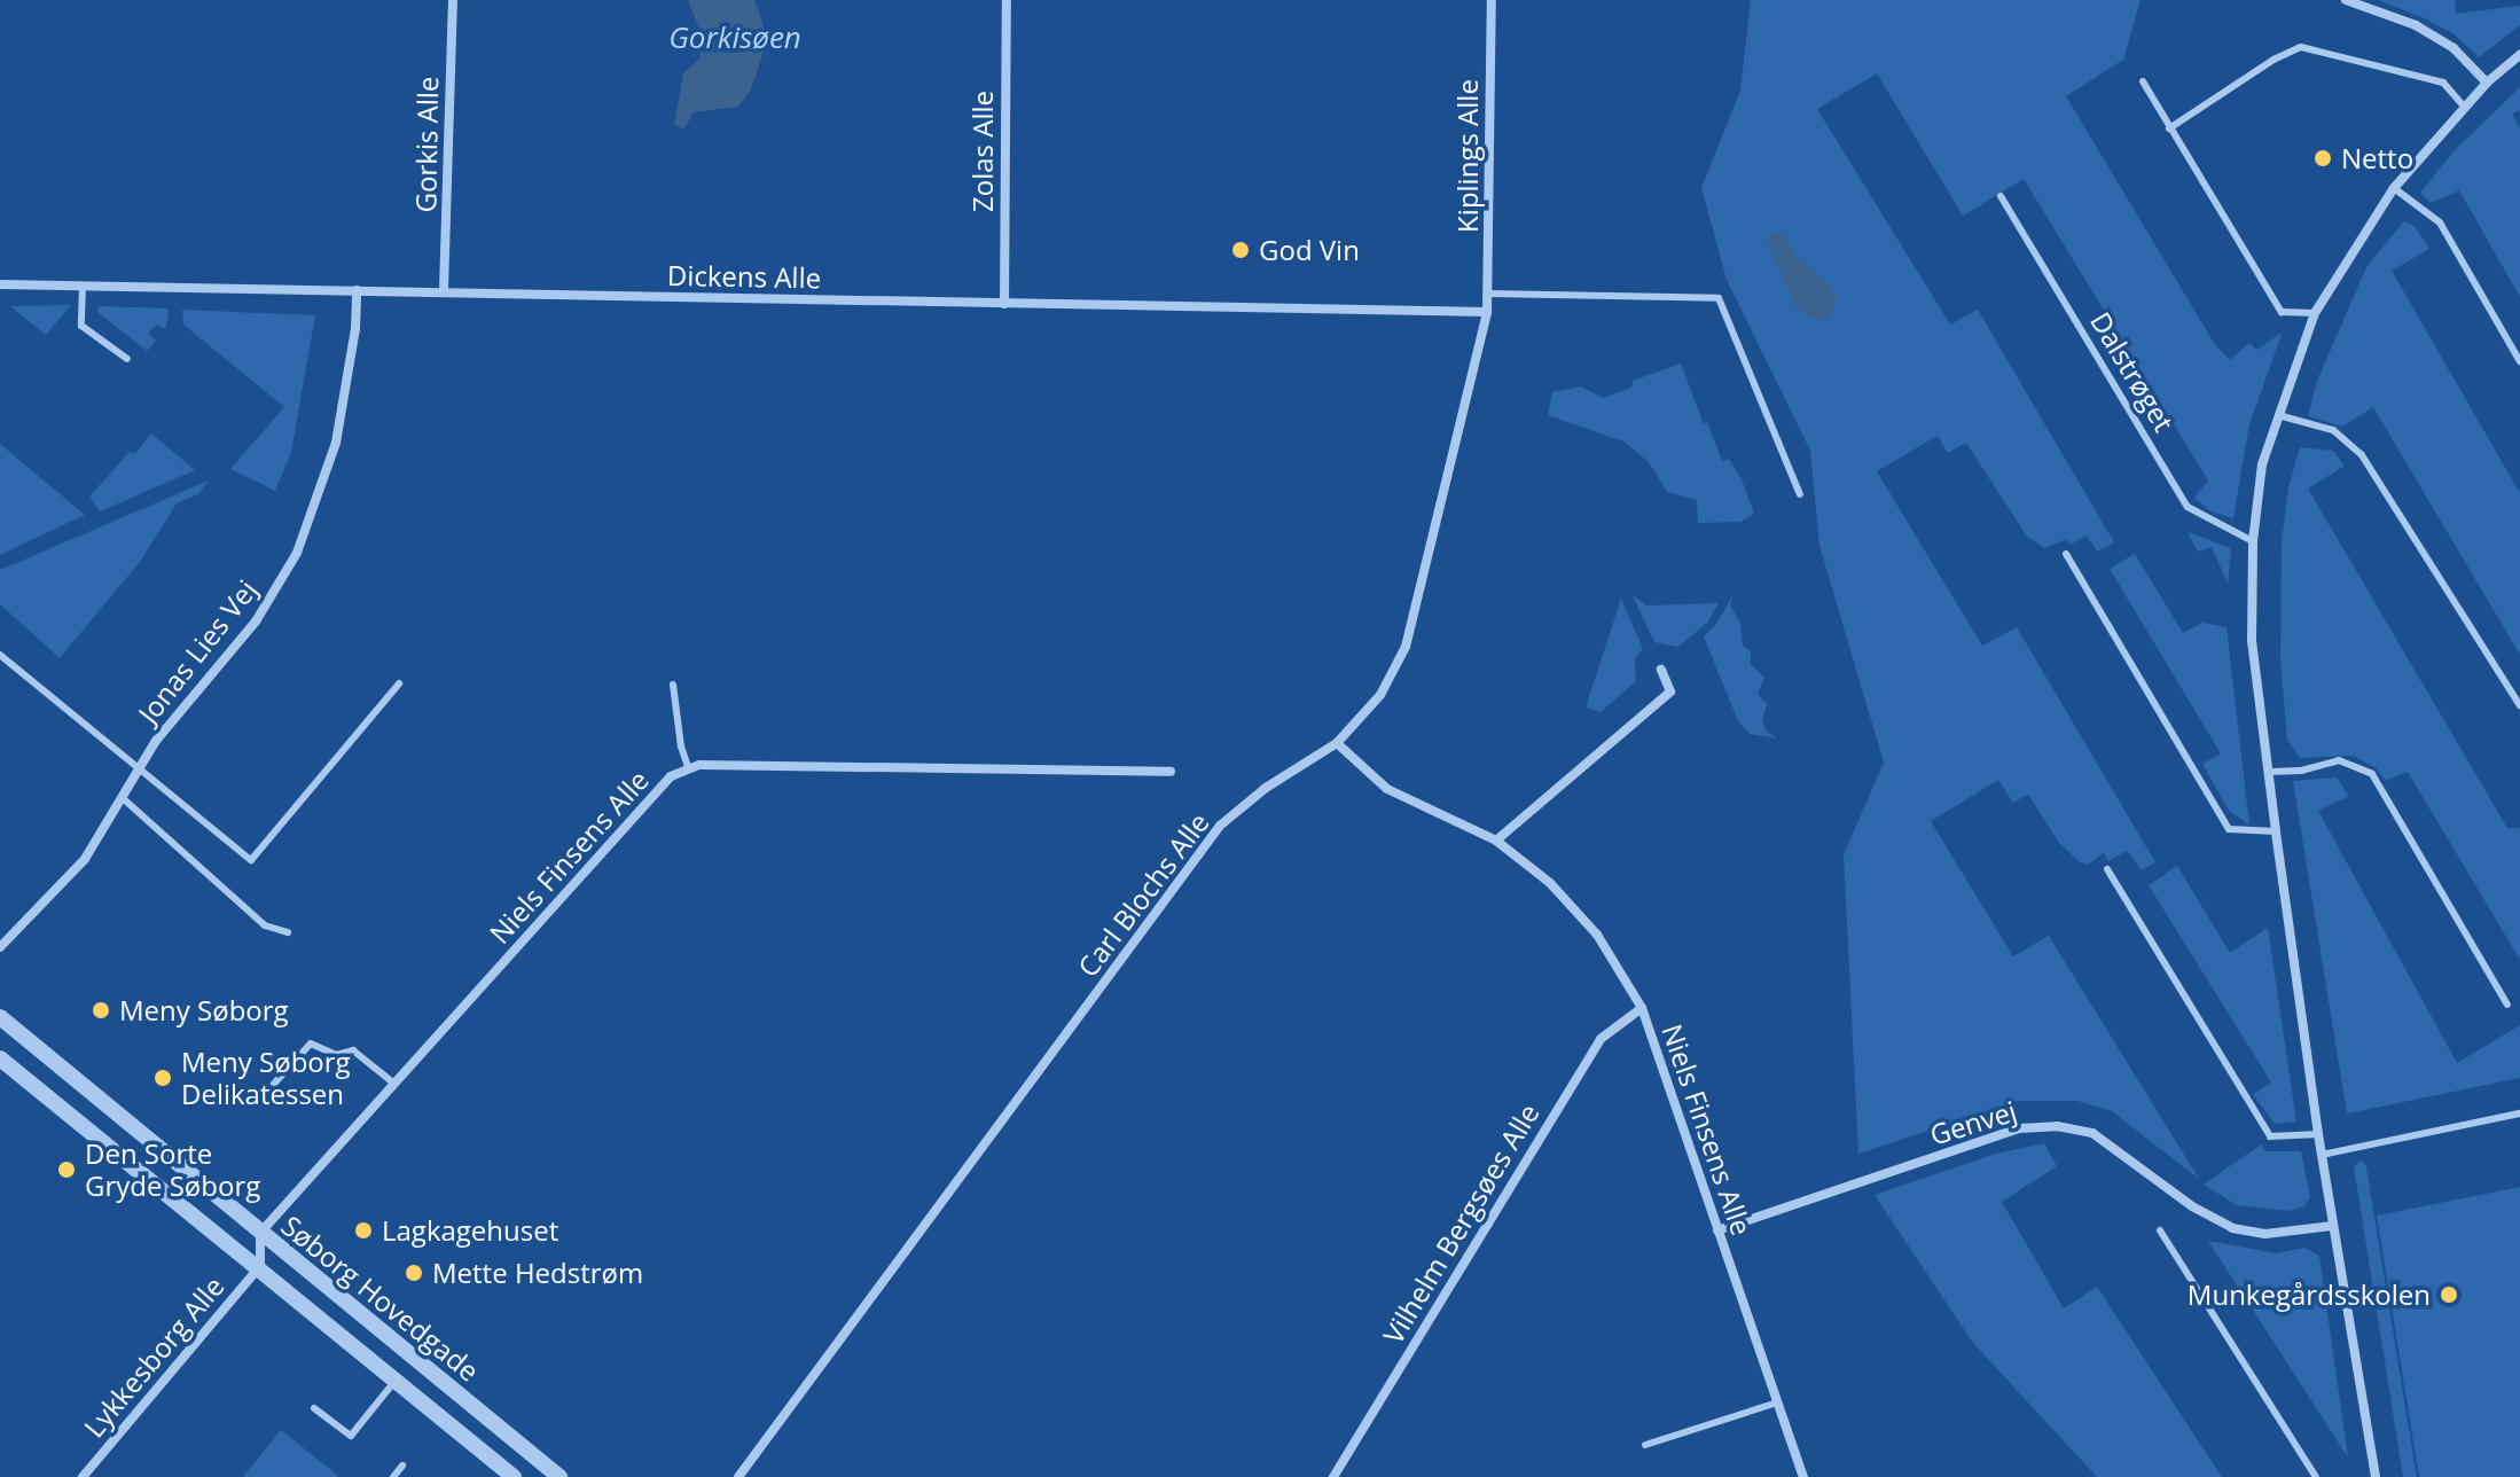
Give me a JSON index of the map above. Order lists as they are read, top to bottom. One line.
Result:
{"streets":{"street":["Gorkis Alle","Zolas Alle","Kiplings Alle","Dickens Alle","Jonas Lies Vej","Niels Finsens Alle","Carl Blochs Alle","Genvej","Vilhelm Bergsøes Alle","Søborg Hovedgade","Lykkesborg Alle"],"lane":["Dalstrøget"]},"crossings":[["Gorkis Alle","Dickens Alle"],["Zolas Alle","Dickens Alle"],["Kiplings Alle","Dickens Alle"],["Kiplings Alle","Carl Blochs Alle"],["Dickens Alle","Jonas Lies Vej"],["Dickens Alle","Carl Blochs Alle"],["Niels Finsens Alle","Carl Blochs Alle"],["Niels Finsens Alle","Genvej"],["Niels Finsens Alle","Vilhelm Bergsøes Alle"],["Niels Finsens Alle","Søborg Hovedgade"],["Søborg Hovedgade","Lykkesborg Alle"]],"water":["Gorkisøen"],"places":["Netto","God Vin","Meny Søborg","Meny Søborg Delikatessen","Den Sorte Gryde Søborg","Lagkagehuset","Mette Hedstrøm","Munkegårdsskolen"]}
